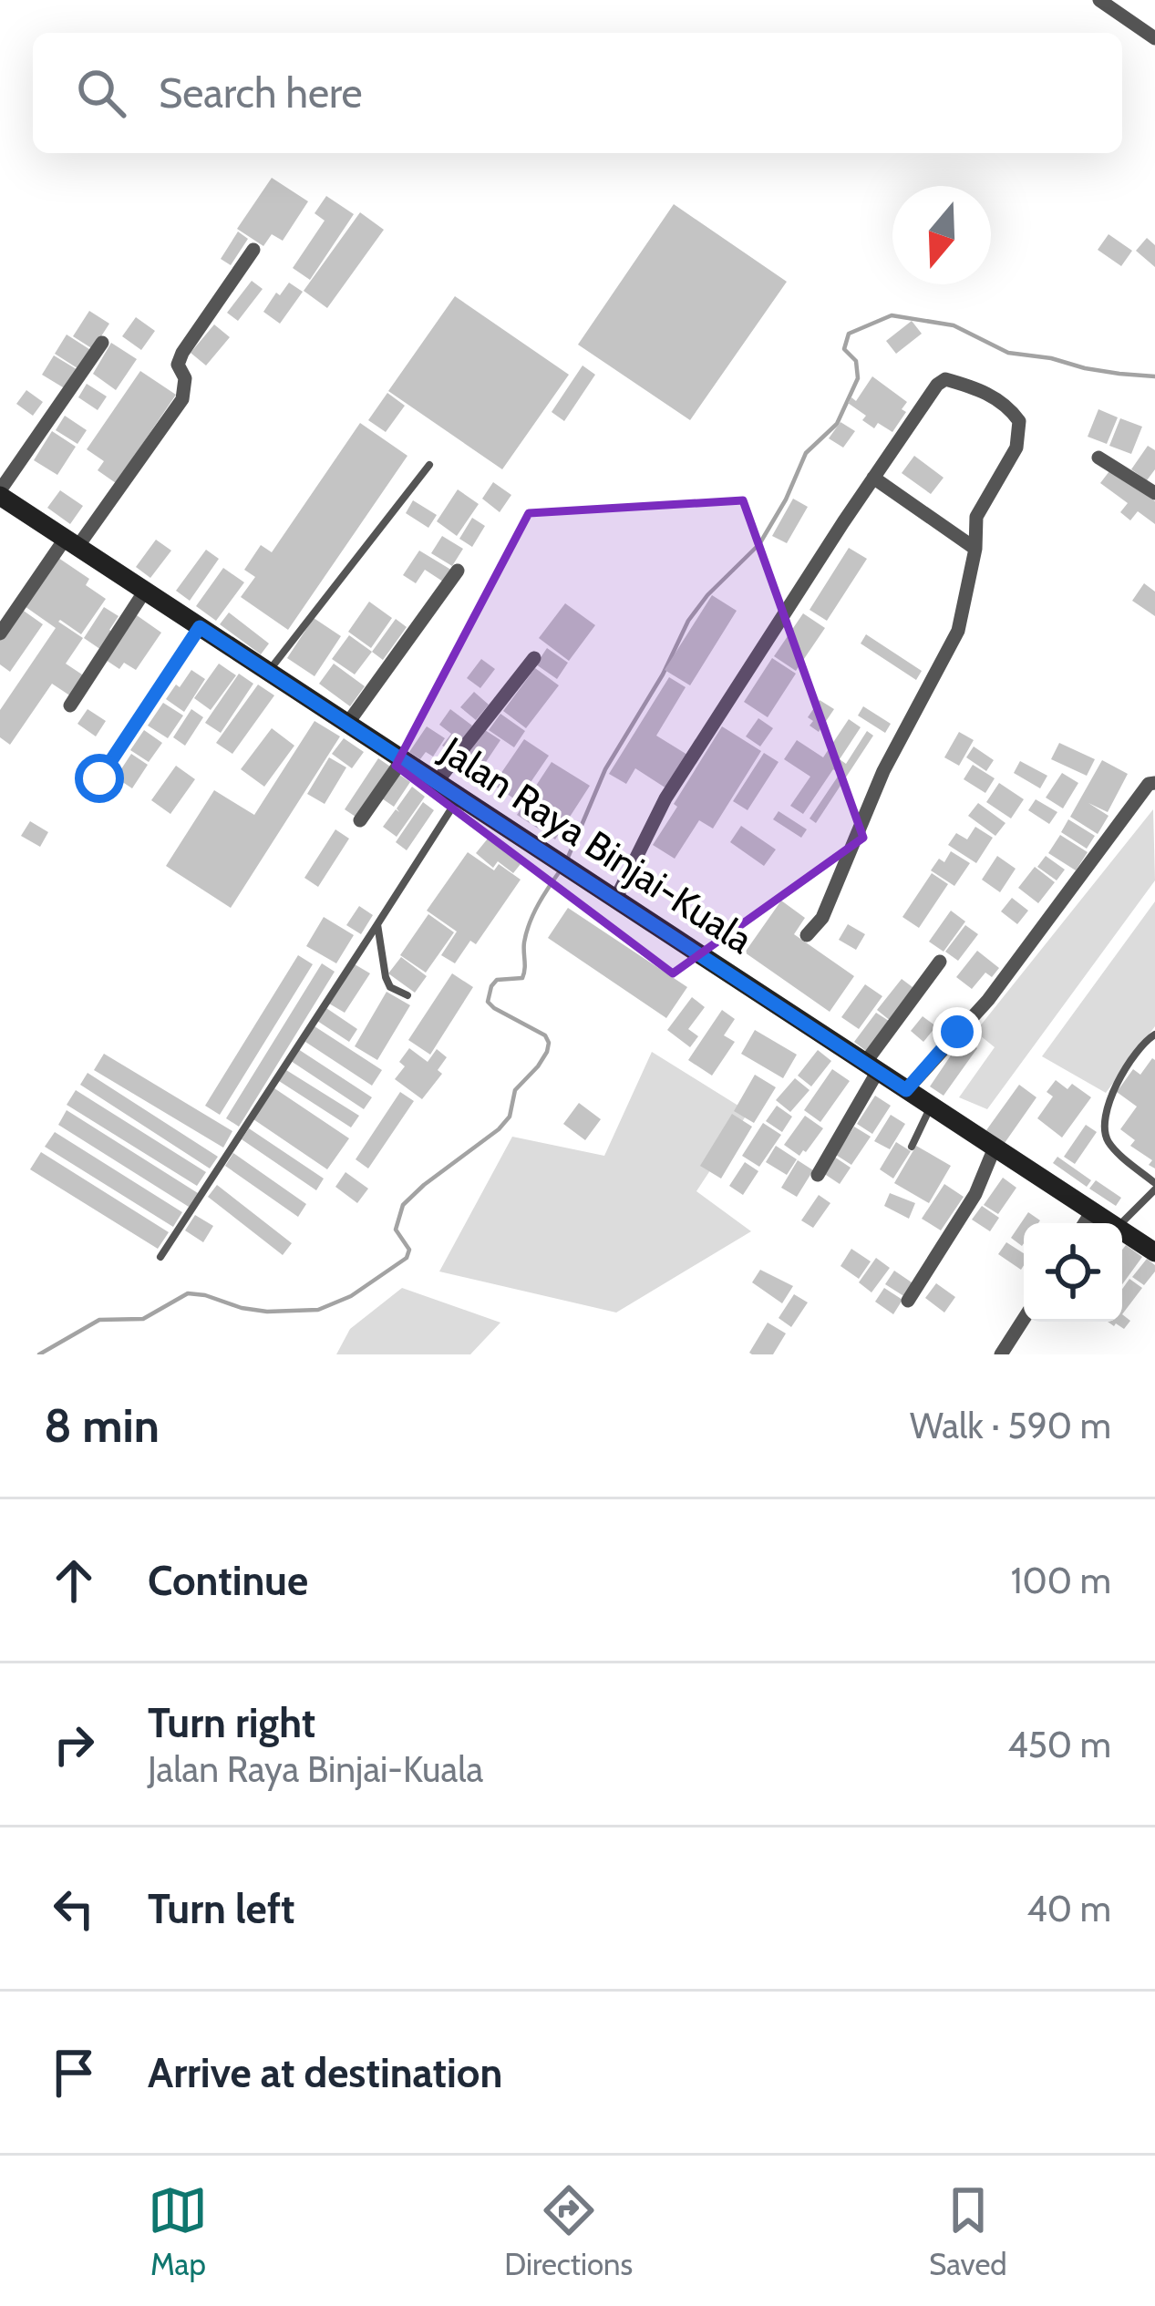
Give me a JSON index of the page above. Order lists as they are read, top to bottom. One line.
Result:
{"streets":{"main road":["Jalan Raya Binjai-Kuala"]},"north":"bottom","page":{"search":"Search here","heading":["8 min","Walk · 590 m"],"list":[["Continue","100 m"],["Turn right","Jalan Raya Binjai-Kuala","450 m"],["Turn left","40 m"],"Arrive at destination"],"nav":["Map","Directions","Saved"]}}
